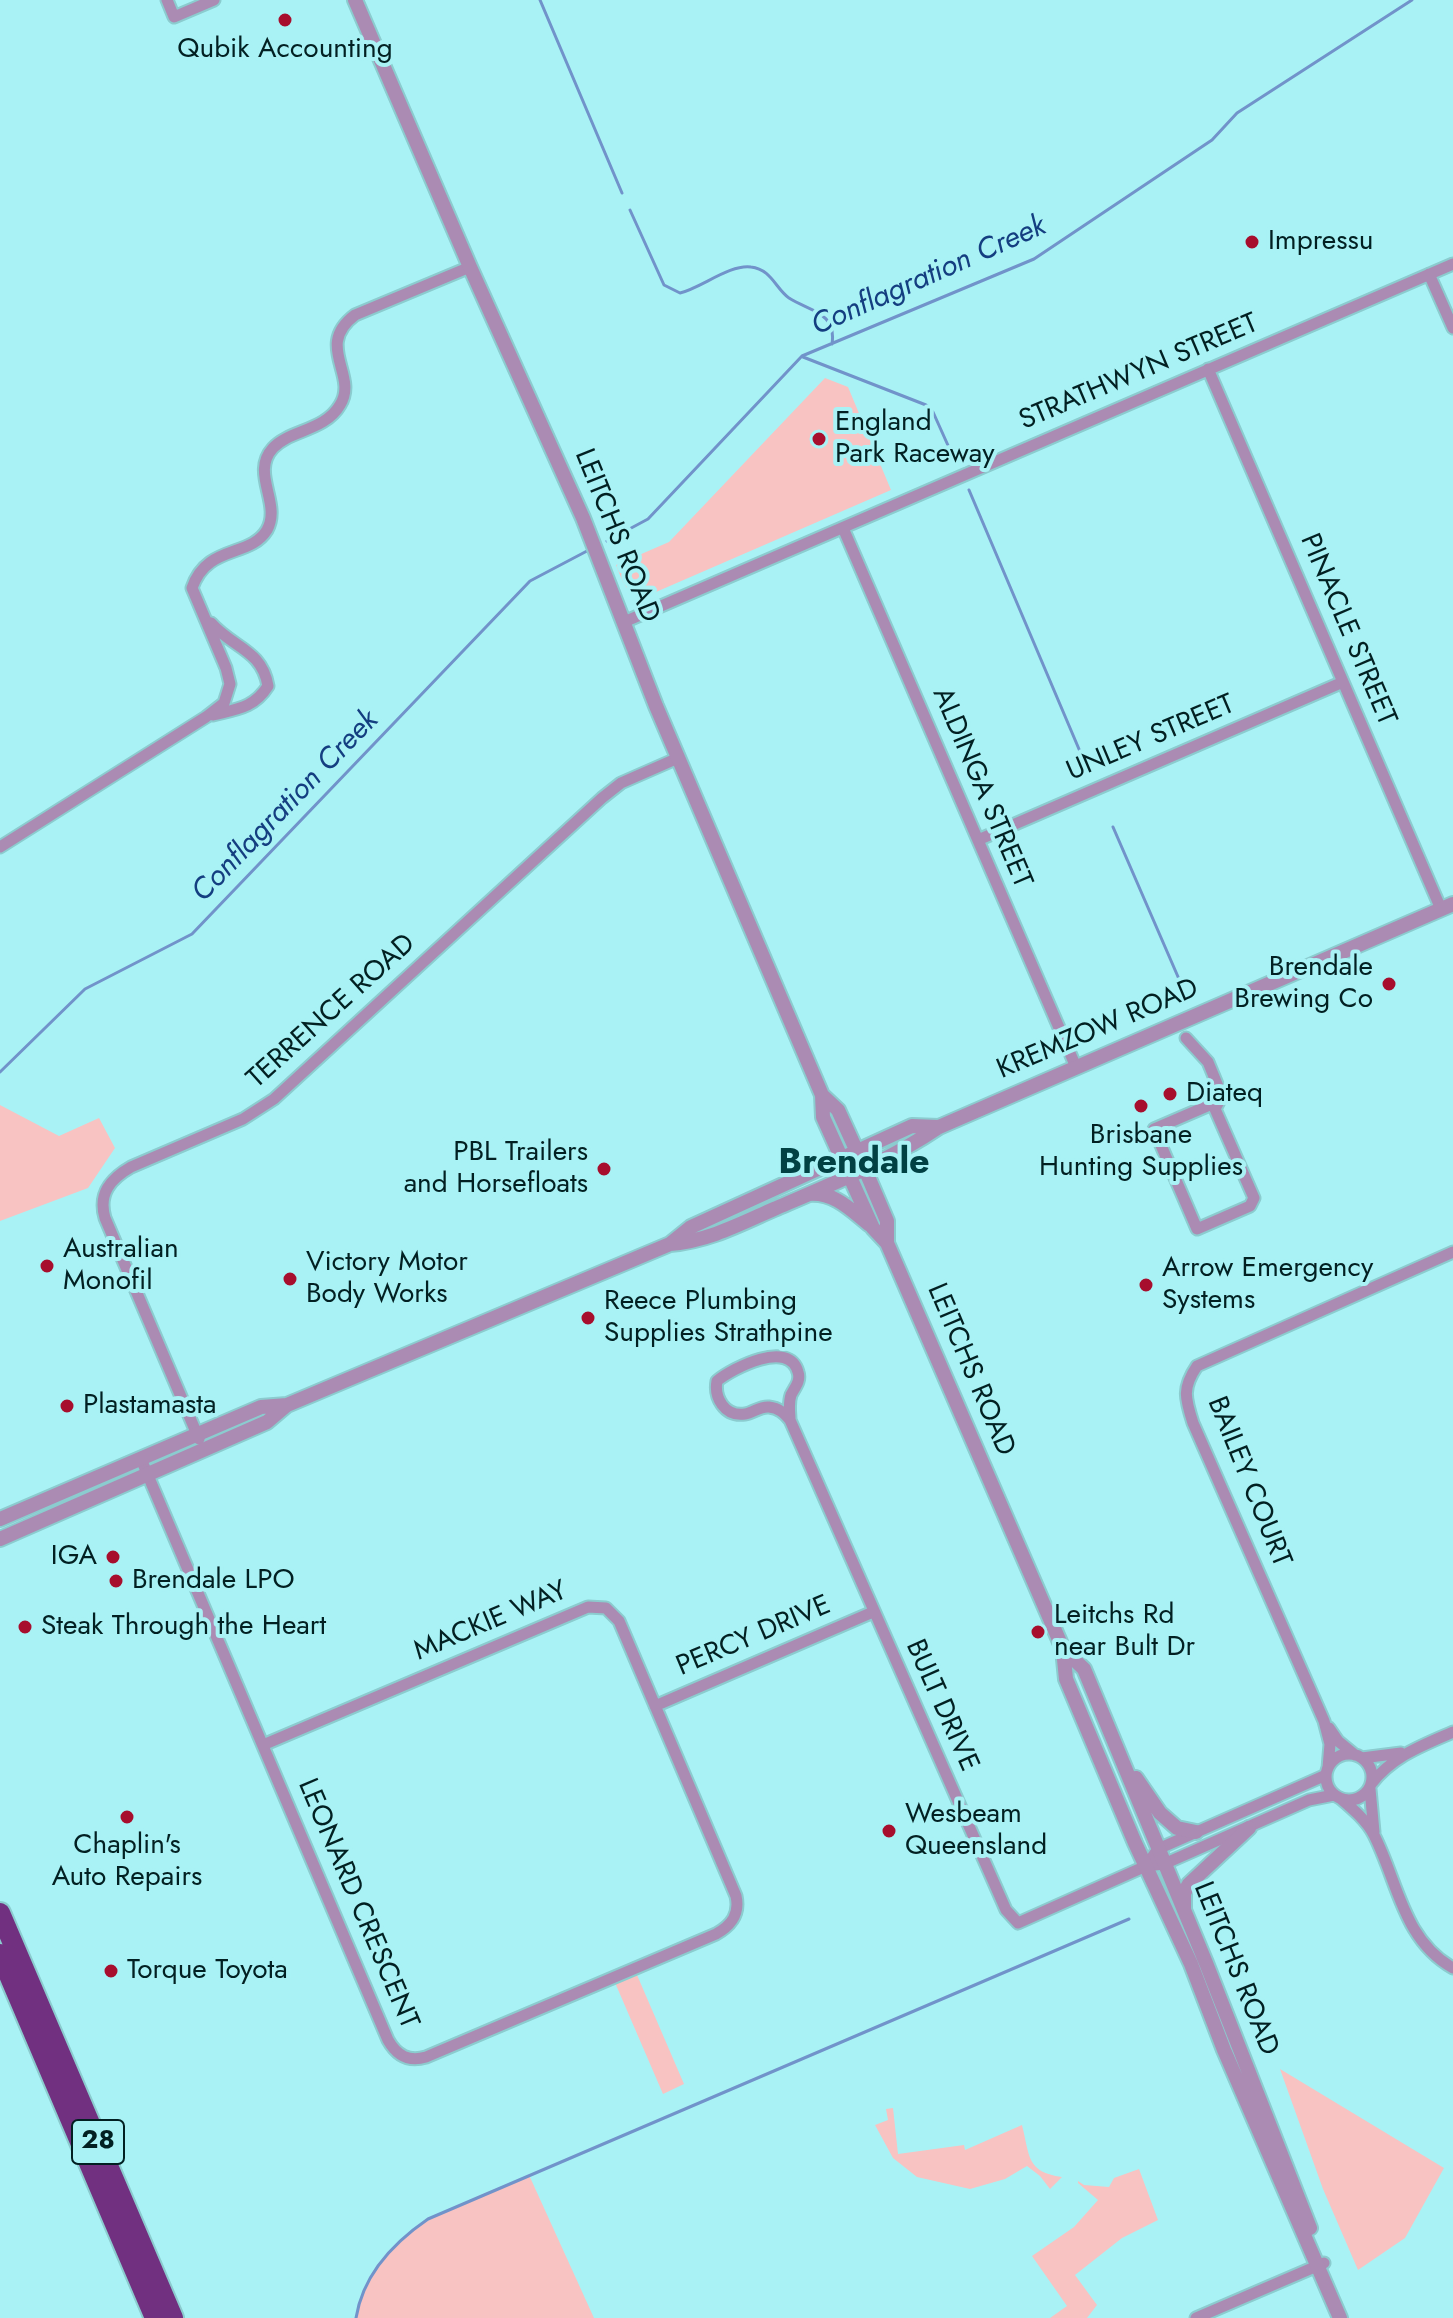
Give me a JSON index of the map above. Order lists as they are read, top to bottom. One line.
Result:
{"streets":{"highway":["28"],"street":["STRATHWYN STREET","LEITCHS ROAD","PINACLE STREET","UNLEY STREET","ALDINGA STREET","TERRENCE ROAD","KREMZOW ROAD","BAILEY COURT","MACKIE WAY","PERCY DRIVE","BULT DRIVE","LEONARD CRESCENT"]},"crossings":[["STRATHWYN STREET","LEITCHS ROAD"],["STRATHWYN STREET","PINACLE STREET"],["STRATHWYN STREET","ALDINGA STREET"],["LEITCHS ROAD","TERRENCE ROAD"],["LEITCHS ROAD","KREMZOW ROAD"],["LEITCHS ROAD","BULT DRIVE"],["PINACLE STREET","UNLEY STREET"],["PINACLE STREET","KREMZOW ROAD"],["UNLEY STREET","ALDINGA STREET"],["ALDINGA STREET","KREMZOW ROAD"],["TERRENCE ROAD","KREMZOW ROAD"],["KREMZOW ROAD","LEONARD CRESCENT"],["MACKIE WAY","PERCY DRIVE"],["MACKIE WAY","LEONARD CRESCENT"],["PERCY DRIVE","BULT DRIVE"]],"districts":["Brendale"],"water":["Conflagration Creek"],"places":["Qubik Accounting","Impressu","England Park Raceway","Brendale Brewing Co","Diateq","Brisbane Hunting Supplies","PBL Trailers and Horsefloats","Australian Monofil","Victory Motor Body Works","Arrow Emergency Systems","Reece Plumbing Supplies Strathpine","Plastamasta","IGA","Brendale LPO","Steak Through the Heart","Leitchs Rd near Bult Dr","Chaplin's Auto Repairs","Wesbeam Queensland","Torque Toyota"]}
